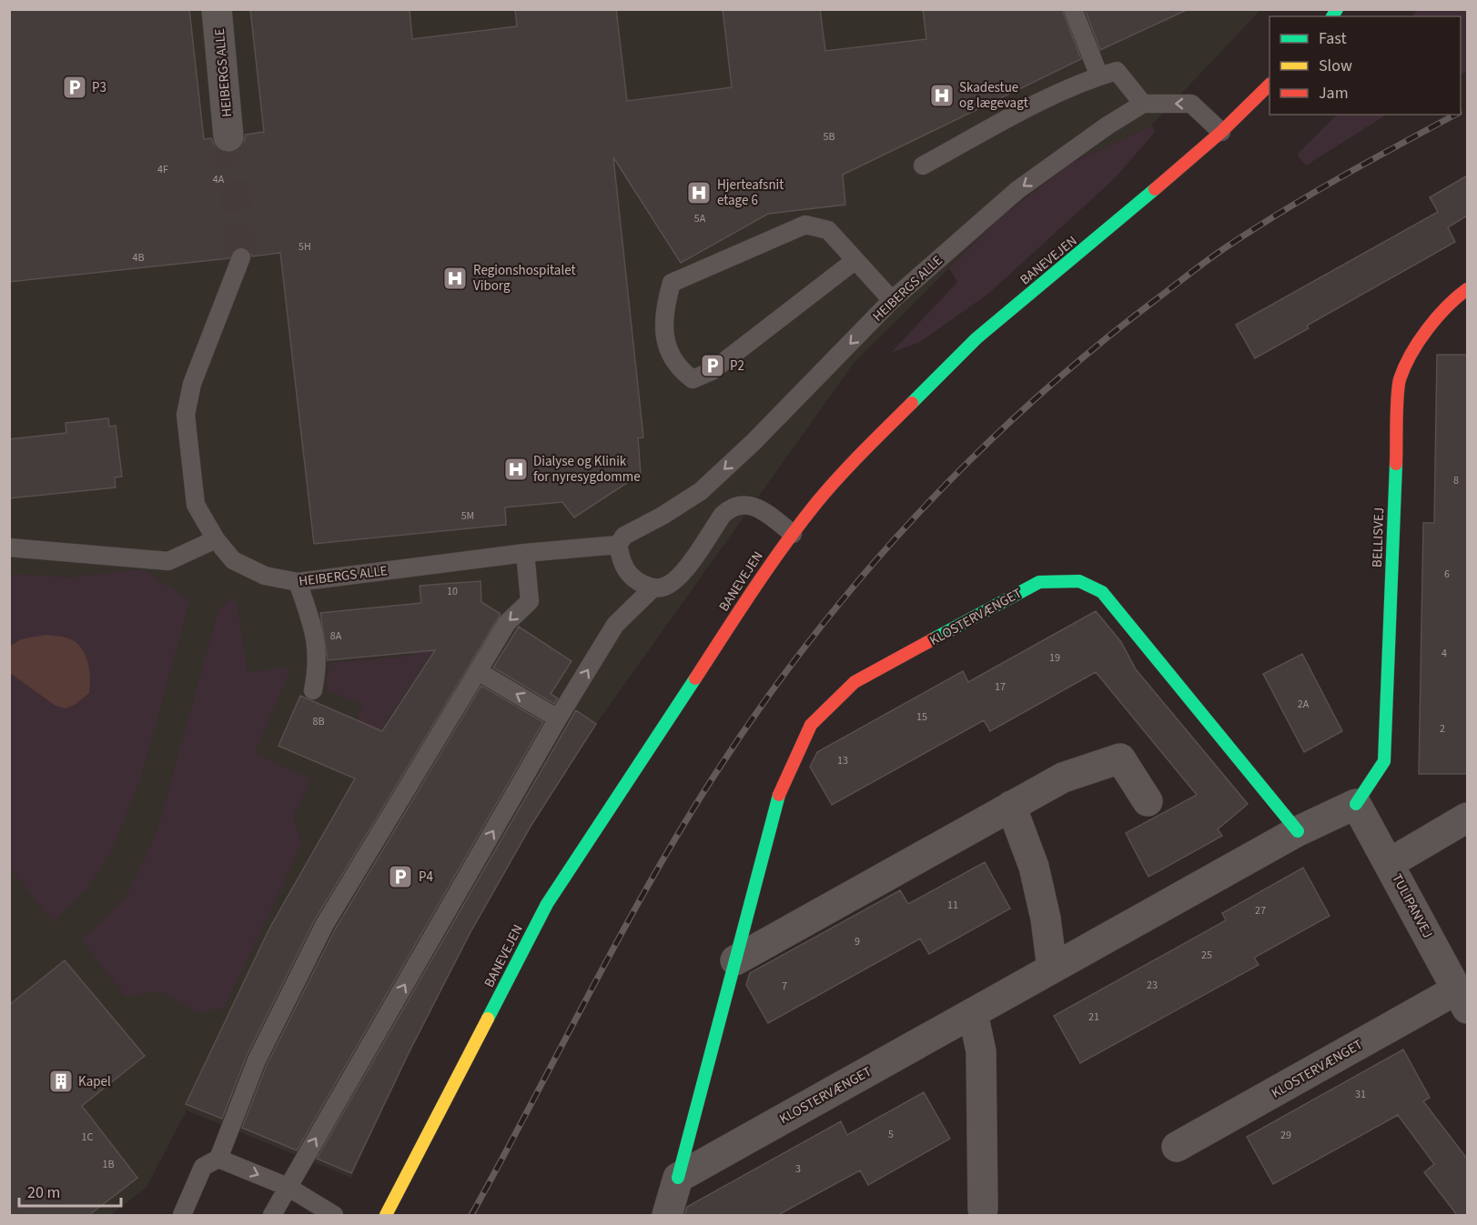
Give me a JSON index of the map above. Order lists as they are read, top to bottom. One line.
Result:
{"streets":{"street":["HEIBERGS ALLE","BANEVEJEN","BELLISVEJ","KLOSTERVÆNGET","TULIPANVEJ"]},"crossings":[["BELLISVEJ","KLOSTERVÆNGET"],["BELLISVEJ","TULIPANVEJ"],["KLOSTERVÆNGET","TULIPANVEJ"]],"one_way":["HEIBERGS ALLE"],"places":{"parking":["P3","P2","P4"],"hospital":["Skadestue og lægevagt","Hjerteafsnit etage 6","Regionshospitalet Viborg","Dialyse og Klinik for nyresygdomme"],"building":["Kapel"]},"house_numbers":["5B","4F","4A","5A","5H","4B","8","5M","6","10","8A","4","19","17","2A","15","8B","2","13","11","27","9","25","23","7","21","31","5","29","1C","1B","3"],"legend":["Fast","Slow","Jam"],"scale_bar":"20 m"}
